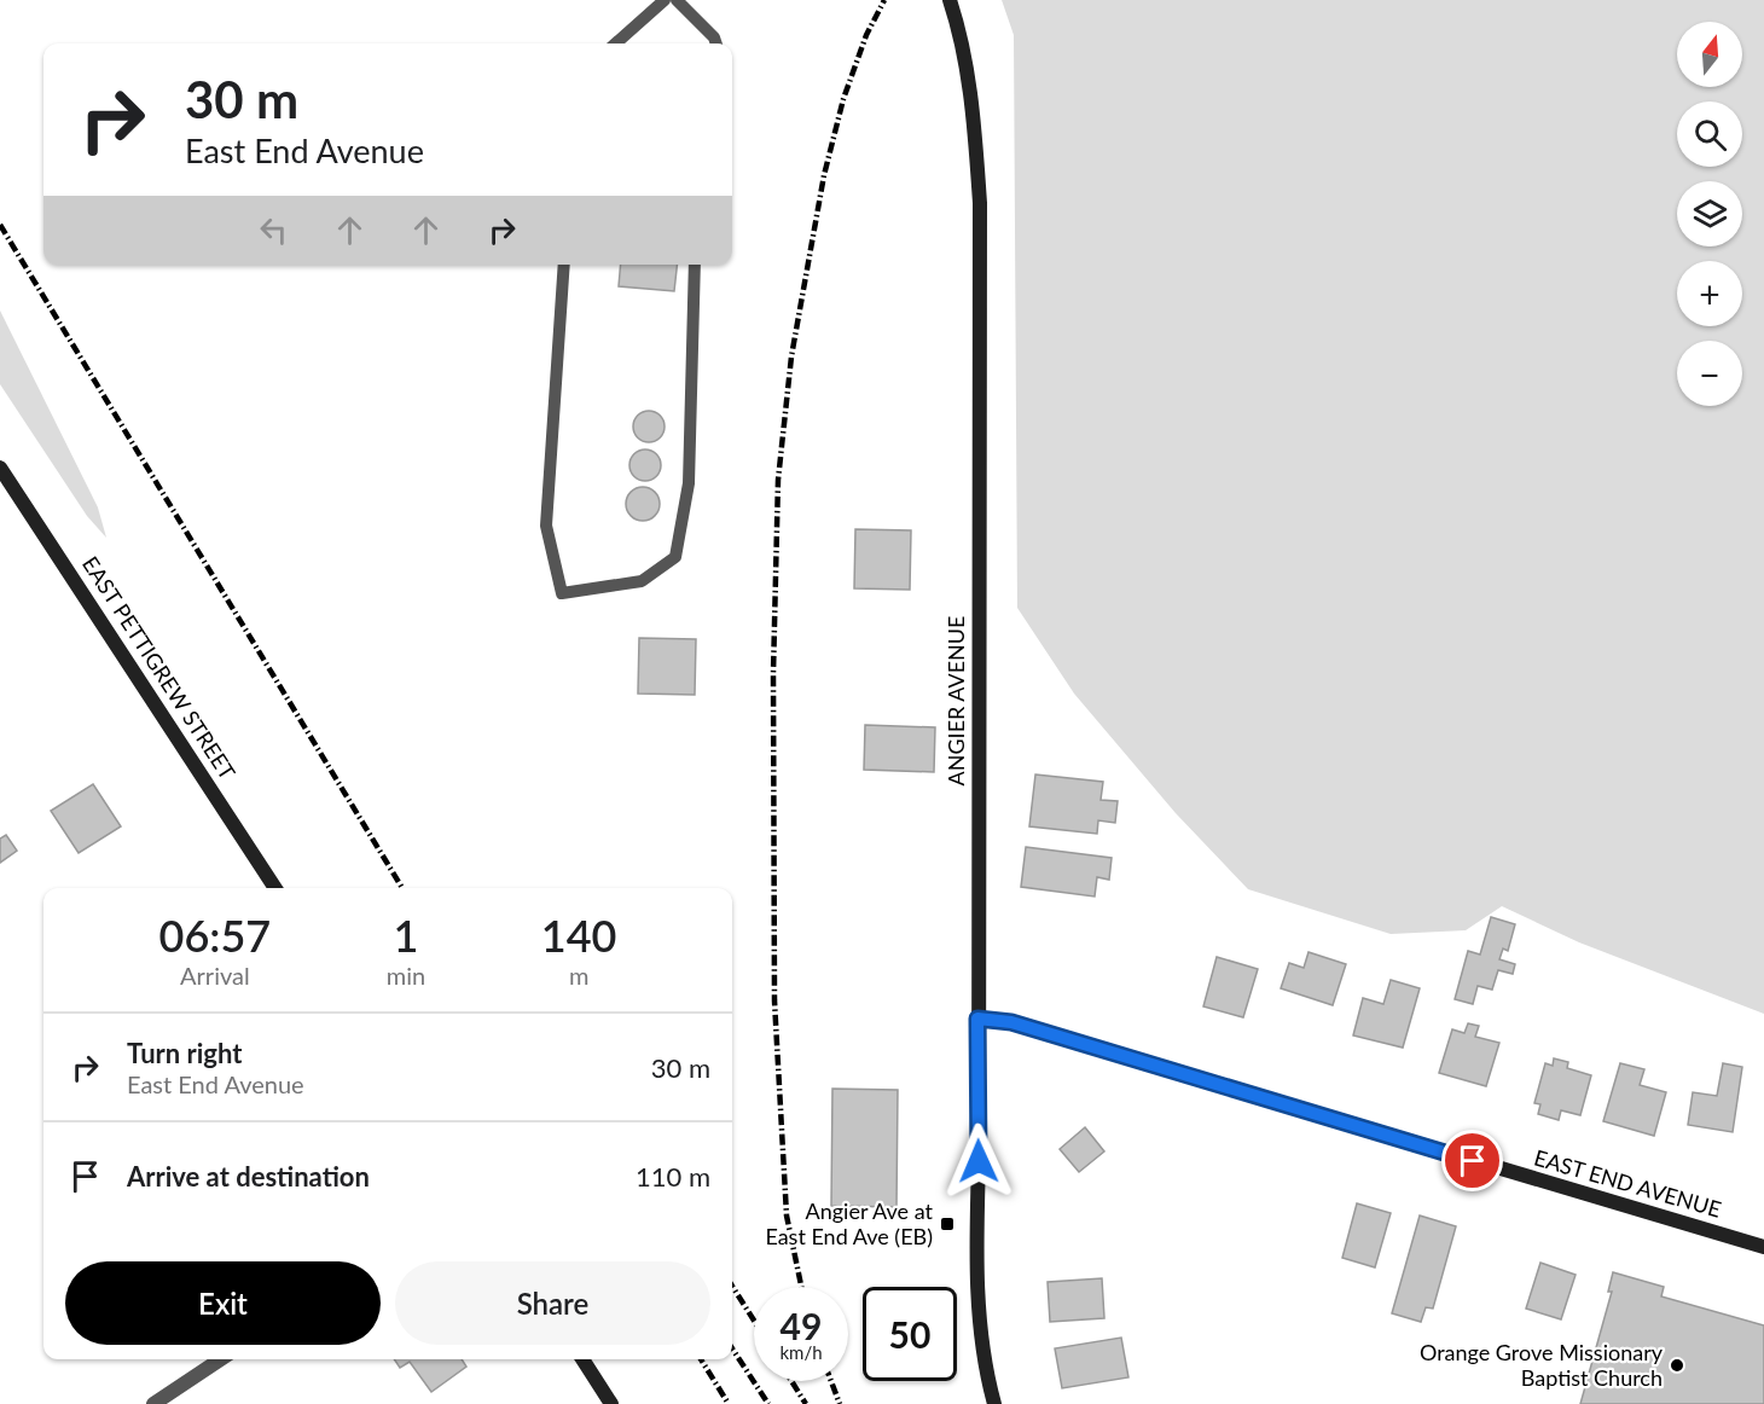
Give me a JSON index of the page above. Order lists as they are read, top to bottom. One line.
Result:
{"streets":{"main road":["EAST PETTIGREW STREET","ANGIER AVENUE","EAST END AVENUE"]},"crossings":[["ANGIER AVENUE","EAST END AVENUE"]],"places":{"transit":["Angier Ave at East End Ave (EB)"],"other":["Orange Grove Missionary Baptist Church"]},"north":"top","page":{"map_buttons":["+","−"],"turn":["30 m","East End Avenue"],"eta":["06:57","Arrival","1","min","140","m"],"list":[{"name":"Turn right","note":"East End Avenue","value":"30 m"},{"name":"Arrive at destination","value":"110 m"}],"buttons":["Exit","Share"],"speed":"49 km/h","limit":"50"}}
